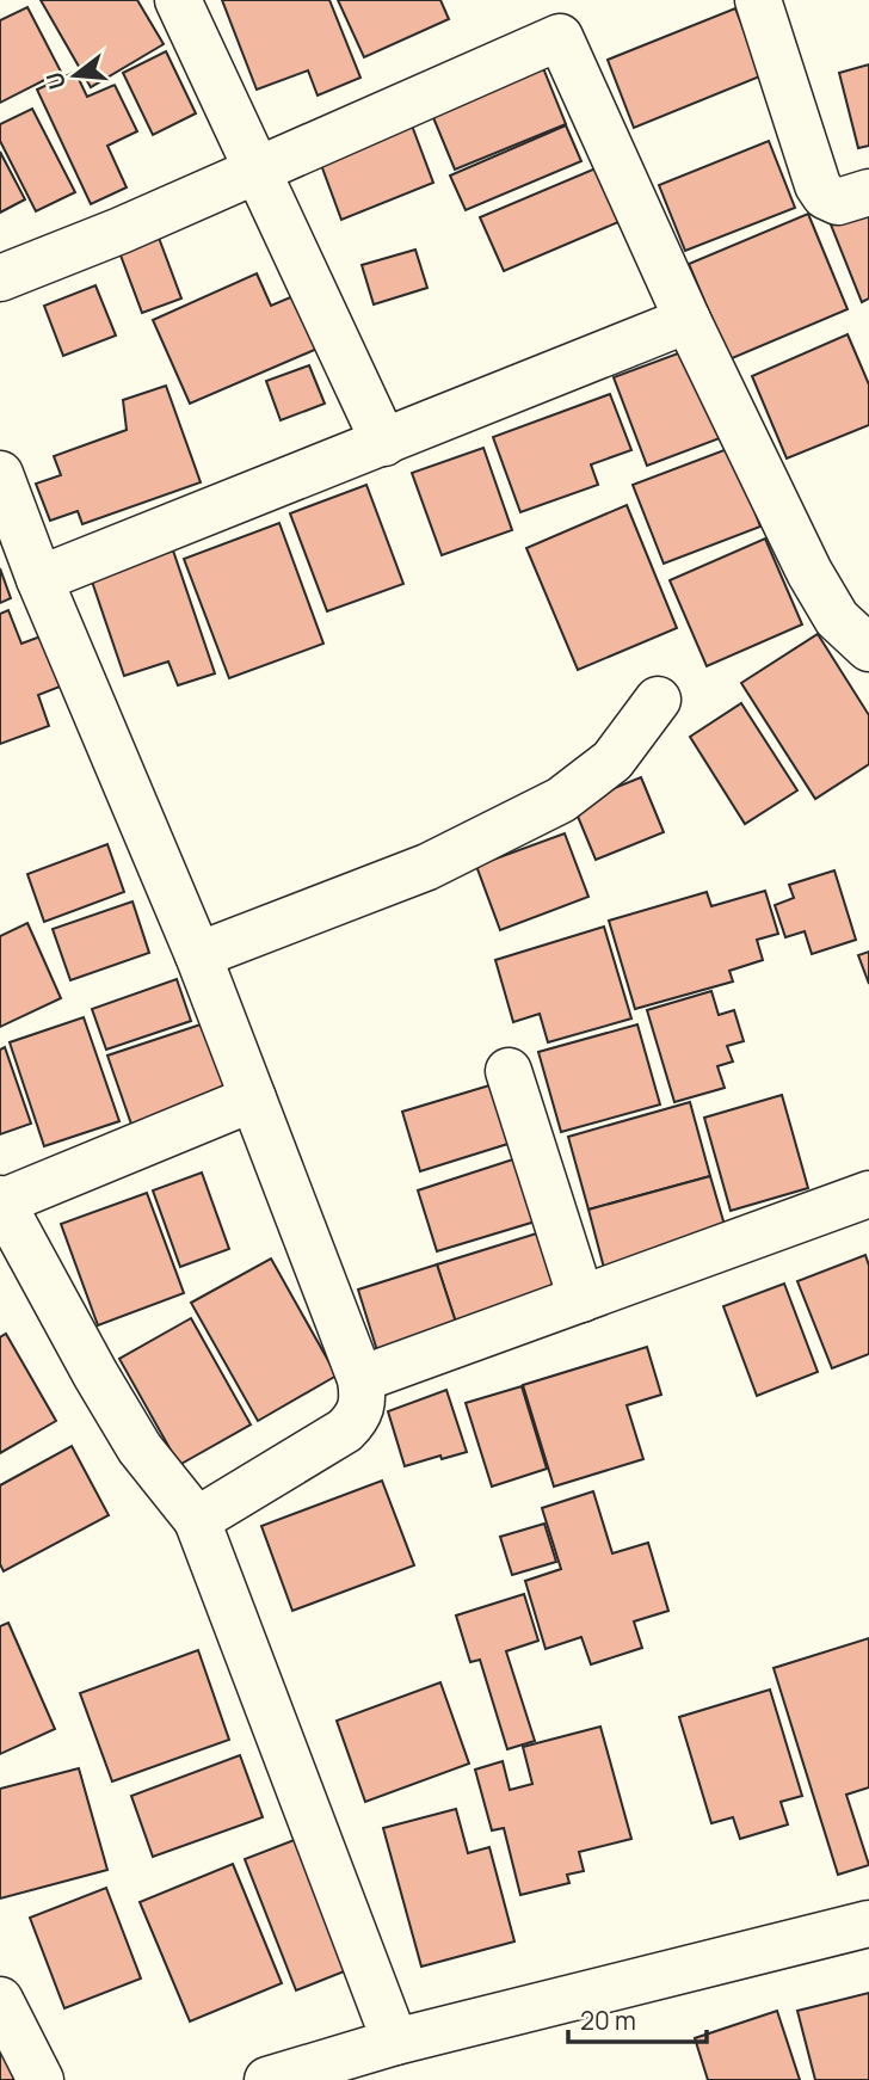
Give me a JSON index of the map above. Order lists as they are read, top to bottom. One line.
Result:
{"scale_bar":"20 m","north":"left"}
